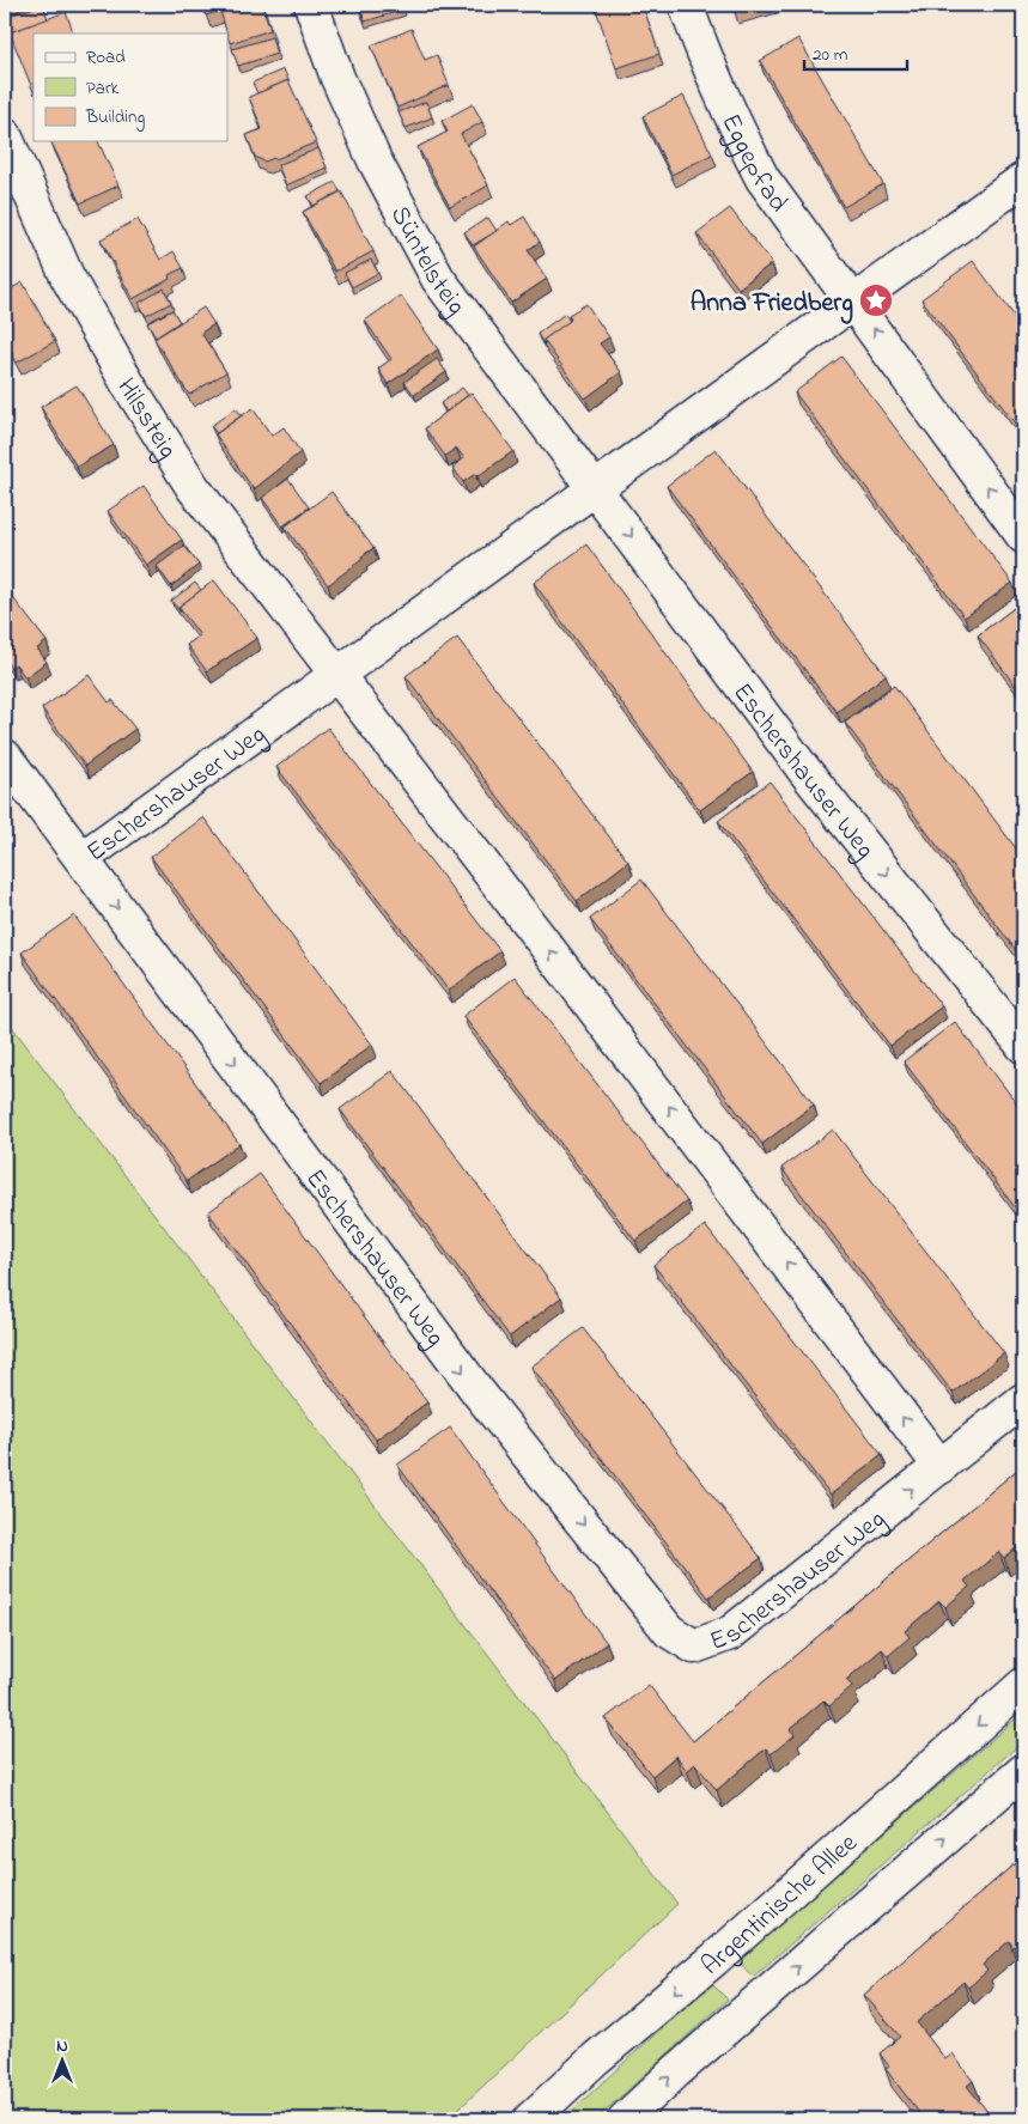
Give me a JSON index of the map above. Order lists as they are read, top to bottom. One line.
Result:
{"streets":{"street":["Eggepfad","Süntelsteig","Hilssteig","Eschershauser Weg","Argentinische Allee"]},"crossings":[["Eggepfad","Eschershauser Weg"],["Süntelsteig","Eschershauser Weg"],["Hilssteig","Eschershauser Weg"]],"one_way":["Eschershauser Weg"],"places":{"place":["Anna Friedberg"]},"legend":["Road","Park","Building"],"scale_bar":"20 m","north":"top"}
